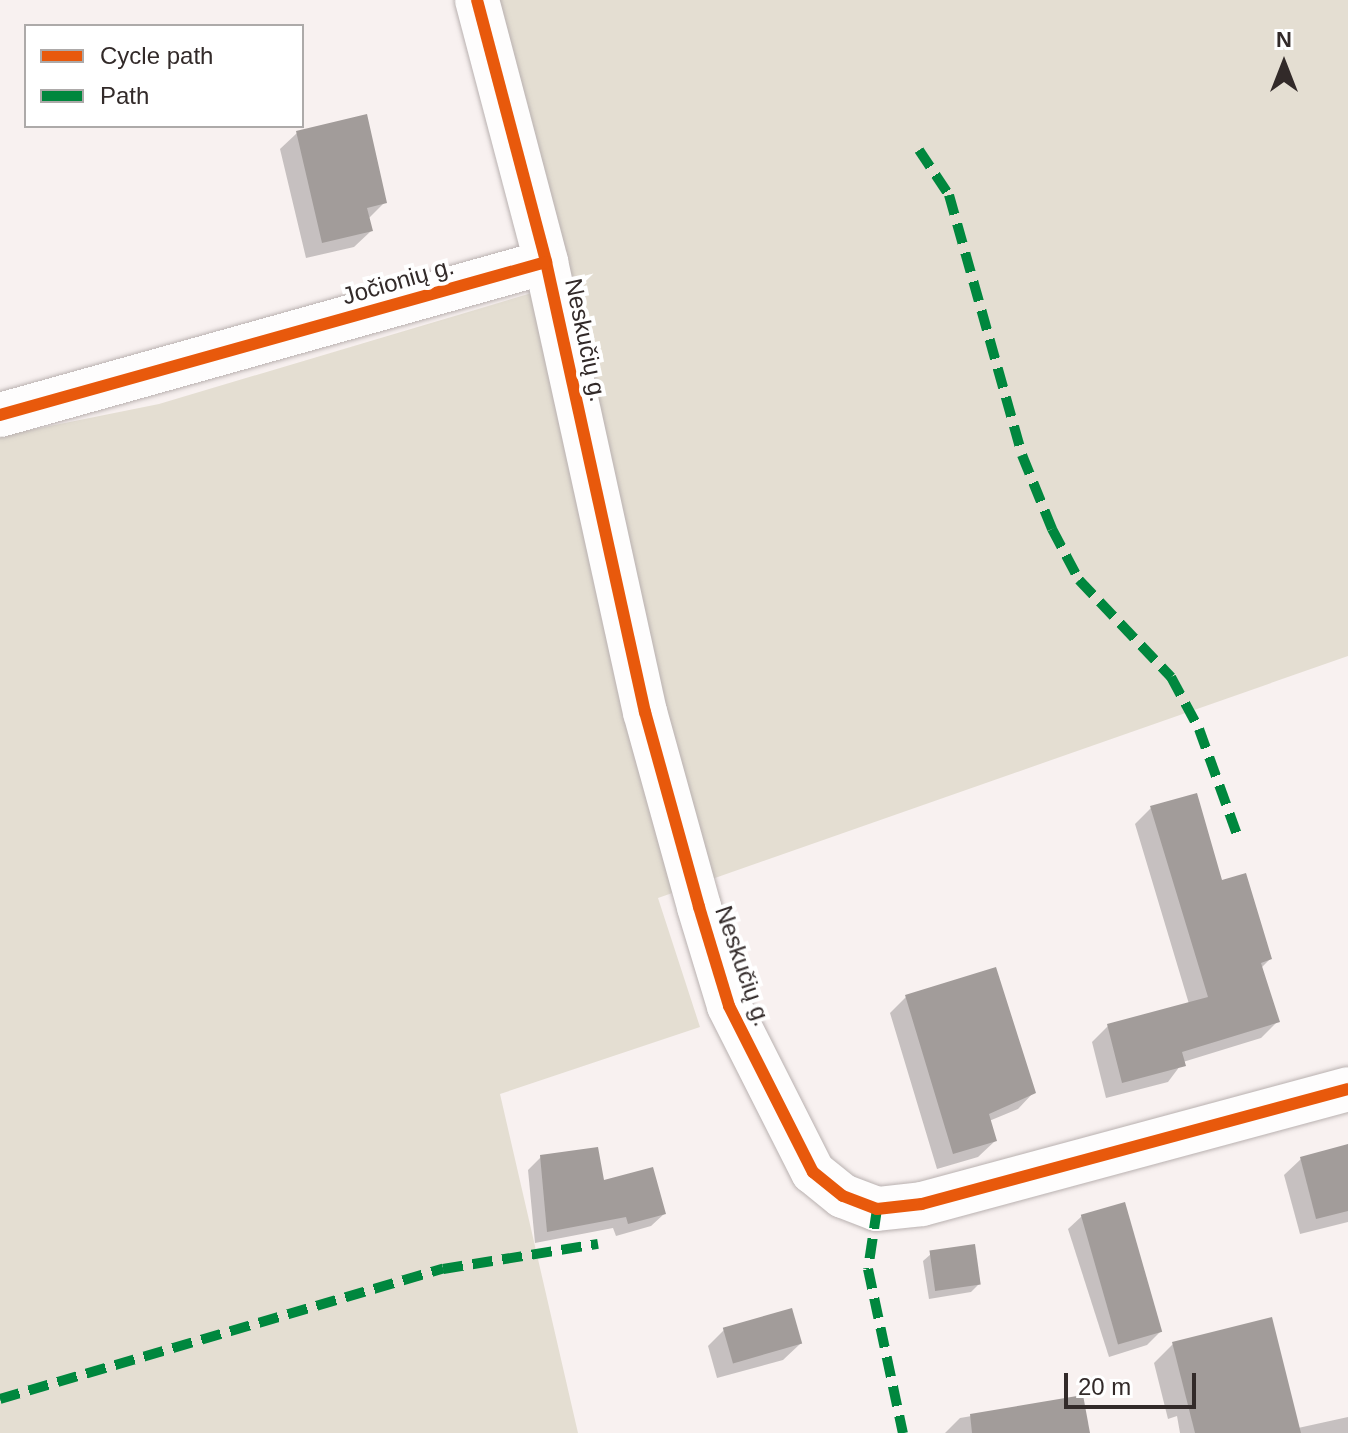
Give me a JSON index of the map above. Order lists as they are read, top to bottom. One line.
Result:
{"streets":{"street":["Jočionių g.","Neskučių g."]},"crossings":[["Jočionių g.","Neskučių g."]],"legend":["Cycle path","Path"],"scale_bar":"20 m","north":"top"}
